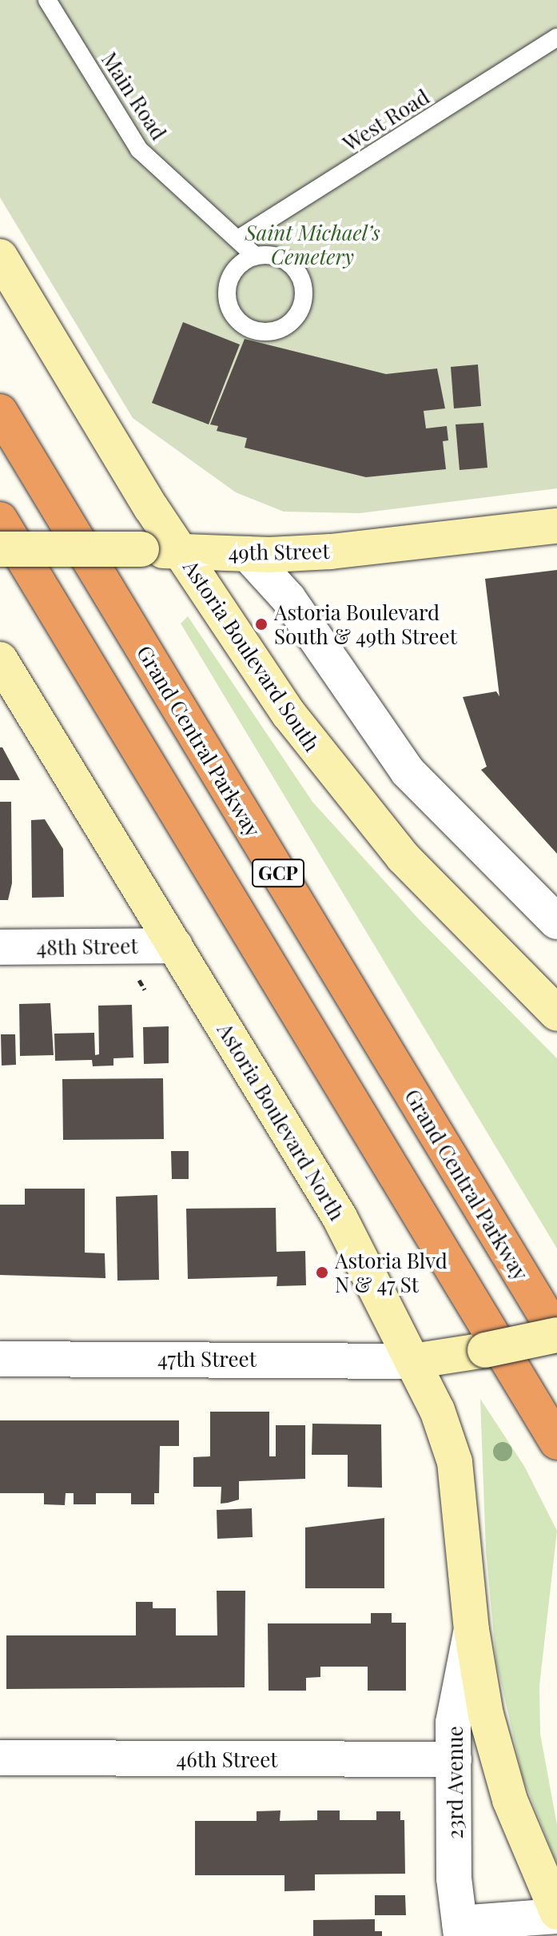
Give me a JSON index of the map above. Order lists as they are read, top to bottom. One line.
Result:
{"streets":{"highway":["Grand Central Parkway","GCP"],"main road":["49th Street","Astoria Boulevard South","Astoria Boulevard North"],"street":["48th Street","47th Street","46th Street","23rd Avenue"],"lane":["Main Road","West Road"]},"crossings":[["Main Road","West Road"],["49th Street","Astoria Boulevard South"],["48th Street","Astoria Boulevard North"],["Astoria Boulevard North","47th Street"],["Astoria Boulevard North","23rd Avenue"],["46th Street","23rd Avenue"]],"parks":["Saint Michael’s Cemetery"],"places":["Astoria Boulevard South & 49th Street","Astoria Blvd N & 47 St"]}
